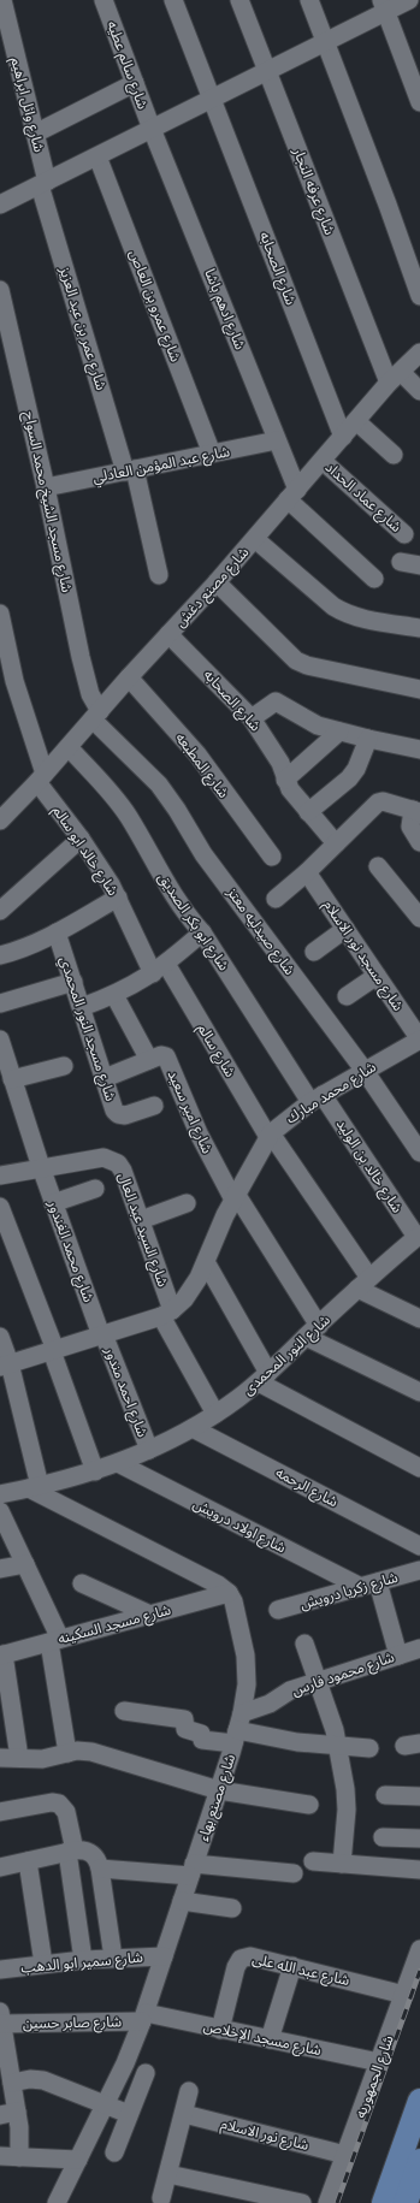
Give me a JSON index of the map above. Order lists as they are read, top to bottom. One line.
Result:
{"streets":{"street":["شارع سالم عطيه","شارع وائل ابراهيم","شارع عرفه النجار","شارع الصحابه","شارع عمرو بن العاص","شارع ادهم باشا","شارع عمر بن عبد العزيز","شارع عبد المؤمن العادلي","شارع عماد الحداد","شارع مسجد الشيخ محمد السواح","شارع مصنع دغش","شارع المطبعه","شارع خالد ابو سالم","شارع ابو بكر الصديق","شارع صيدليه معتز","شارع مسجد نور الاسلام","شارع مسجد النور المحمدي","شارع سالم","شارع محمد مبارك","شارع امير سعيد","شارع خالد بن الوليد","شارع السيد عبد العال","شارع محمد الغندور","شارع النور المحمدى","شارع احمد مندور","شارع الرحمه","شارع اولاد درويش","شارع زكريا درويش","شارع مسجد السكينه","شارع محمود فارس","شارع مصنع بهاء","شارع سمير ابو الدهب","شارع عبد الله على","شارع صابر حسين","شارع مسجد الإخلاص","شارع الجمهوريه","شارع نور الاسلام"]},"crossings":[["شارع سالم عطيه","شارع ادهم باشا"],["شارع وائل ابراهيم","شارع عمر بن عبد العزيز"],["شارع عرفه النجار","شارع مصنع دغش"],["شارع الصحابه","شارع مصنع دغش"],["شارع عمرو بن العاص","شارع عبد المؤمن العادلي"],["شارع ادهم باشا","شارع عبد المؤمن العادلي"],["شارع ادهم باشا","شارع مصنع دغش"],["شارع عمر بن عبد العزيز","شارع عبد المؤمن العادلي"],["شارع عبد المؤمن العادلي","شارع مسجد الشيخ محمد السواح"],["شارع عماد الحداد","شارع مصنع دغش"],["شارع مسجد الشيخ محمد السواح","شارع مصنع دغش"],["شارع مسجد الشيخ محمد السواح","شارع صيدليه معتز"],["شارع مصنع دغش","شارع المطبعه"],["شارع مصنع دغش","شارع خالد ابو سالم"],["شارع مصنع دغش","شارع ابو بكر الصديق"],["شارع مصنع دغش","شارع صيدليه معتز"],["شارع خالد ابو سالم","شارع سالم"],["شارع ابو بكر الصديق","شارع محمد مبارك"],["شارع ابو بكر الصديق","شارع خالد بن الوليد"],["شارع صيدليه معتز","شارع محمد مبارك"],["شارع مسجد نور الاسلام","شارع محمد مبارك"],["شارع مسجد النور المحمدي","شارع امير سعيد"],["شارع سالم","شارع محمد مبارك"],["شارع سالم","شارع النور المحمدى"],["شارع محمد مبارك","شارع امير سعيد"],["شارع محمد مبارك","شارع خالد بن الوليد"],["شارع محمد مبارك","شارع السيد عبد العال"],["شارع خالد بن الوليد","شارع النور المحمدى"],["شارع السيد عبد العال","شارع محمد الغندور"],["شارع السيد عبد العال","شارع النور المحمدى"],["شارع محمد الغندور","شارع احمد مندور"],["شارع النور المحمدى","شارع احمد مندور"],["شارع النور المحمدى","شارع الرحمه"],["شارع النور المحمدى","شارع اولاد درويش"],["شارع اولاد درويش","شارع زكريا درويش"],["شارع مسجد السكينه","شارع مصنع بهاء"],["شارع محمود فارس","شارع مصنع بهاء"],["شارع مصنع بهاء","شارع سمير ابو الدهب"],["شارع مصنع بهاء","شارع صابر حسين"],["شارع مصنع بهاء","شارع مسجد الإخلاص"],["شارع عبد الله على","شارع مسجد الإخلاص"],["شارع عبد الله على","شارع الجمهوريه"],["شارع صابر حسين","شارع مسجد الإخلاص"],["شارع مسجد الإخلاص","شارع الجمهوريه"],["شارع الجمهوريه","شارع نور الاسلام"]]}
